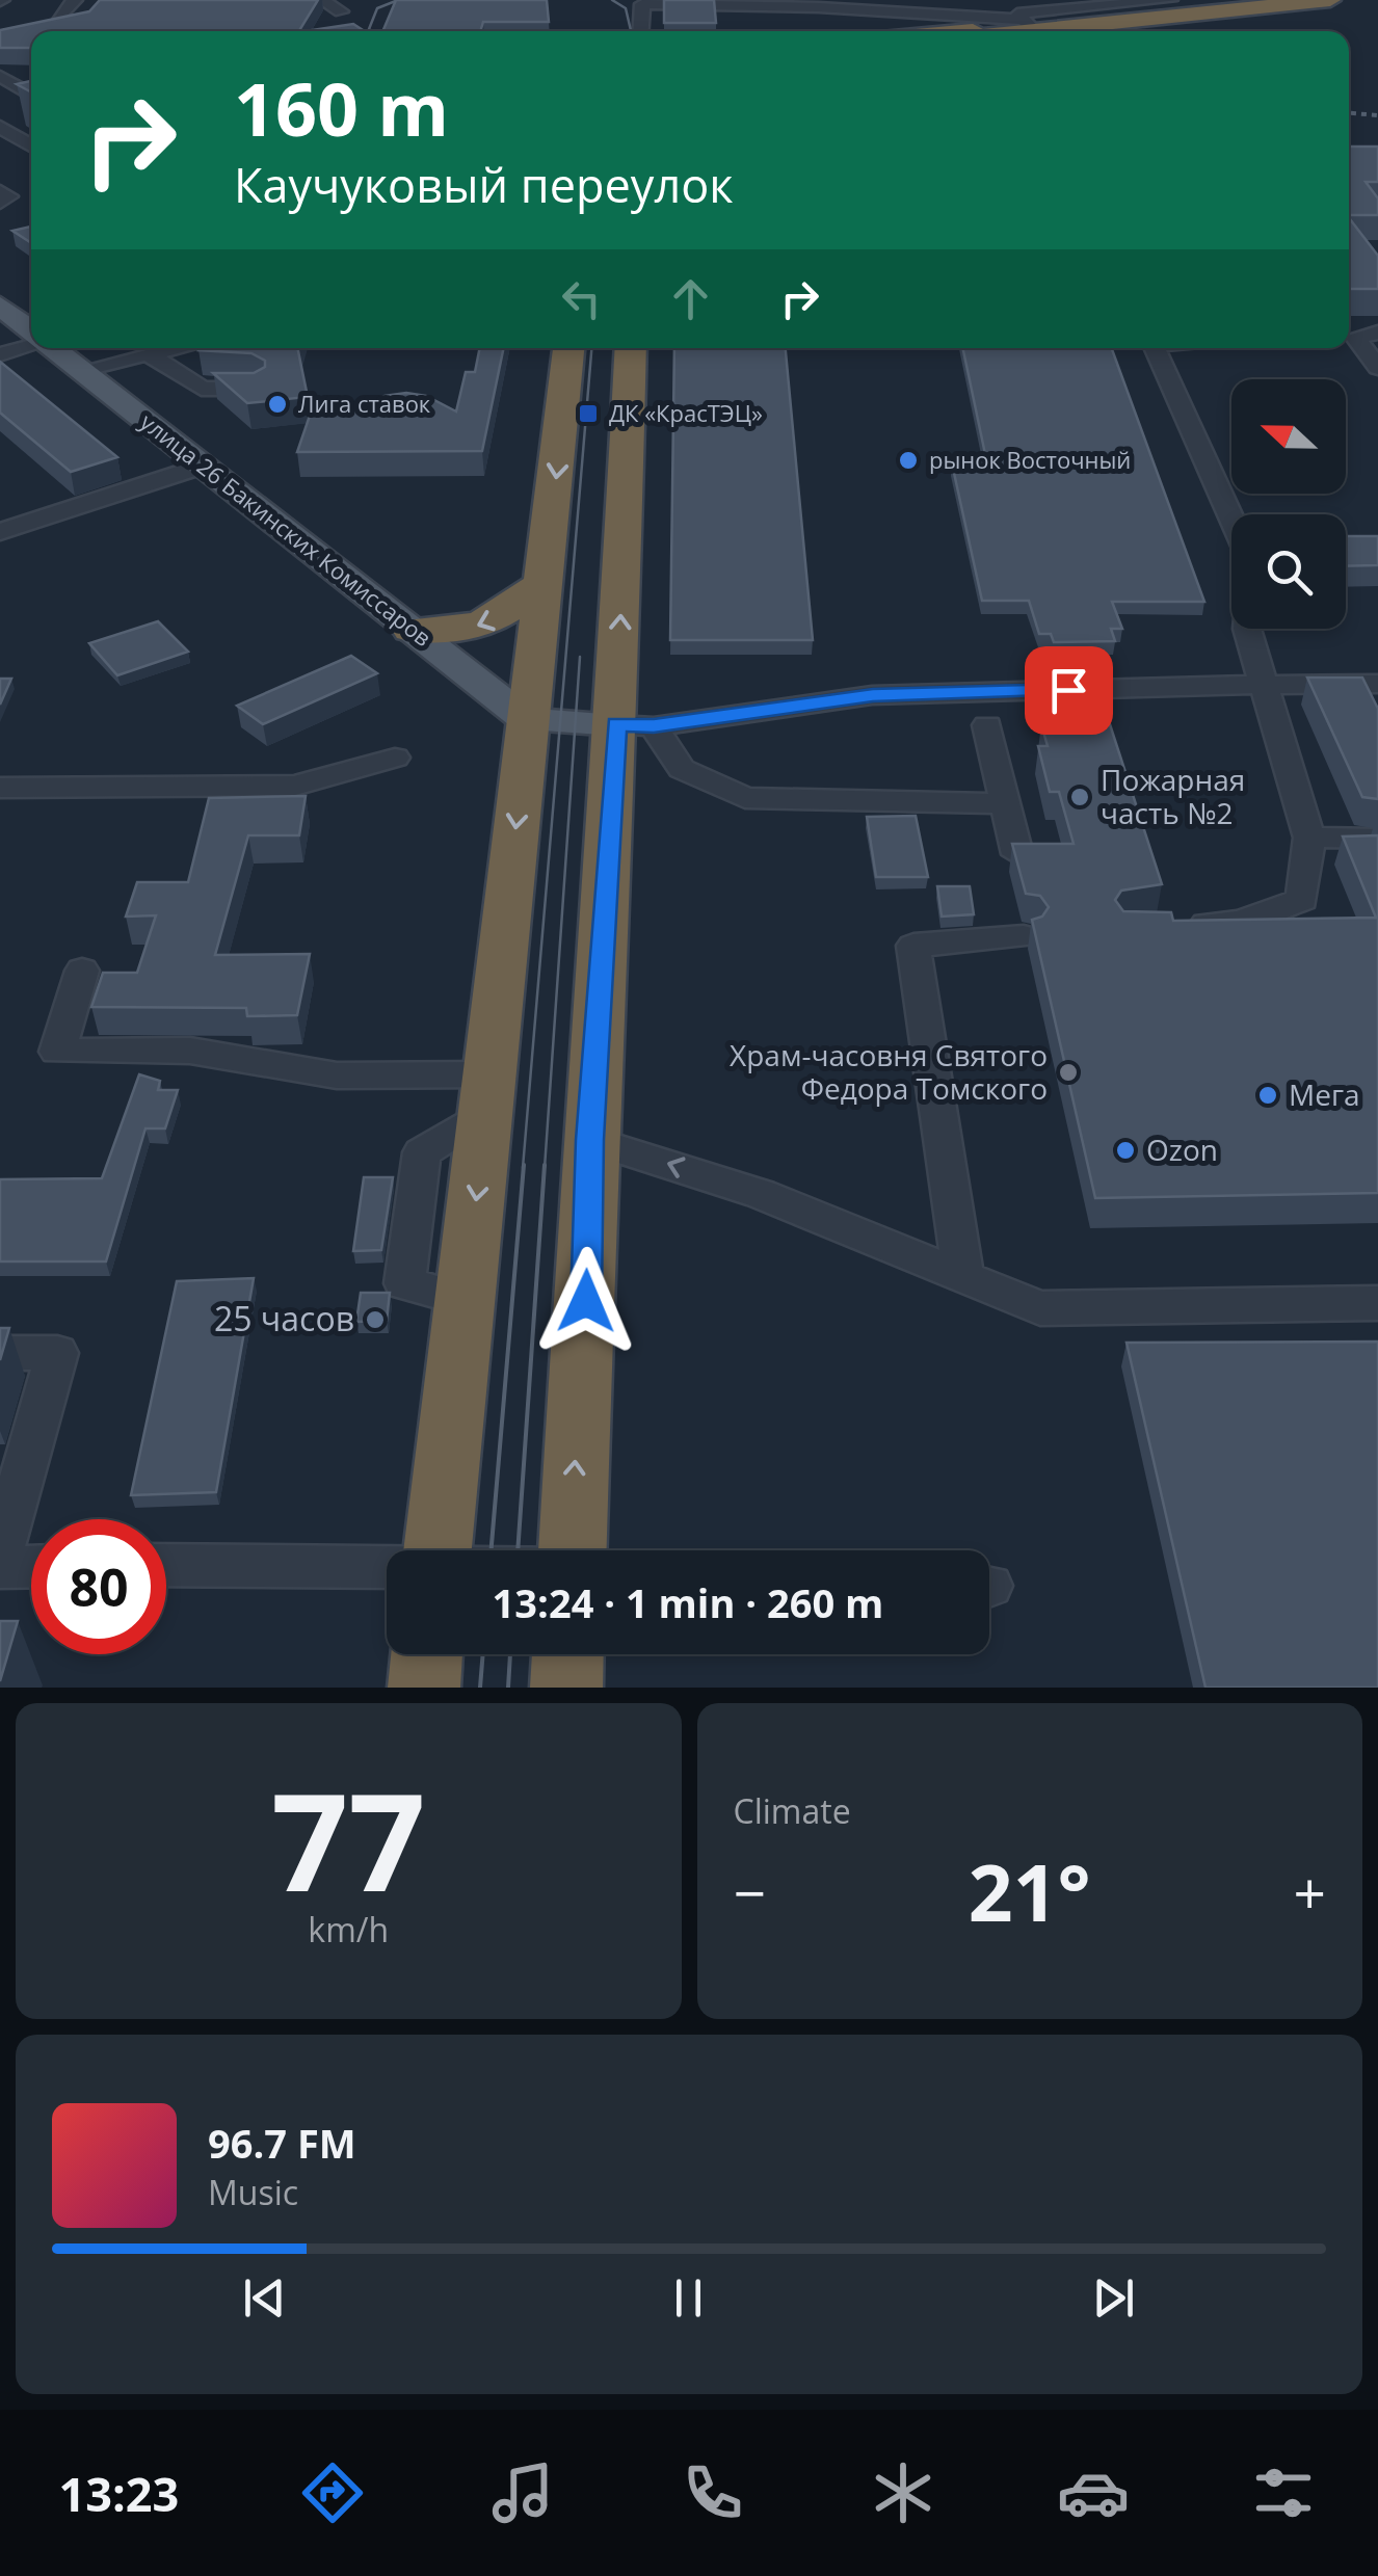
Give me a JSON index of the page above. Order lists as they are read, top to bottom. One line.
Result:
{"streets":{"main road":["улица 26 Бакинских Комиссаров"]},"places":{"other":["Лига ставок","рынок Восточный","Пожарная часть №2","Храм-часовня Святого Федора Томского","Мега","Ozon","25 часов"],"transit":["ДК «КрасТЭЦ»"]},"north":"left","page":{"turn":["160 m","Каучуковый переулок"],"limit":"80","trip":"13:24 · 1 min · 260 m","tile":[["77","km/h"],"Climate"],"heat":["−","21°","+"],"song":["96.7 FM","Music"],"tabs":"13:23"}}
